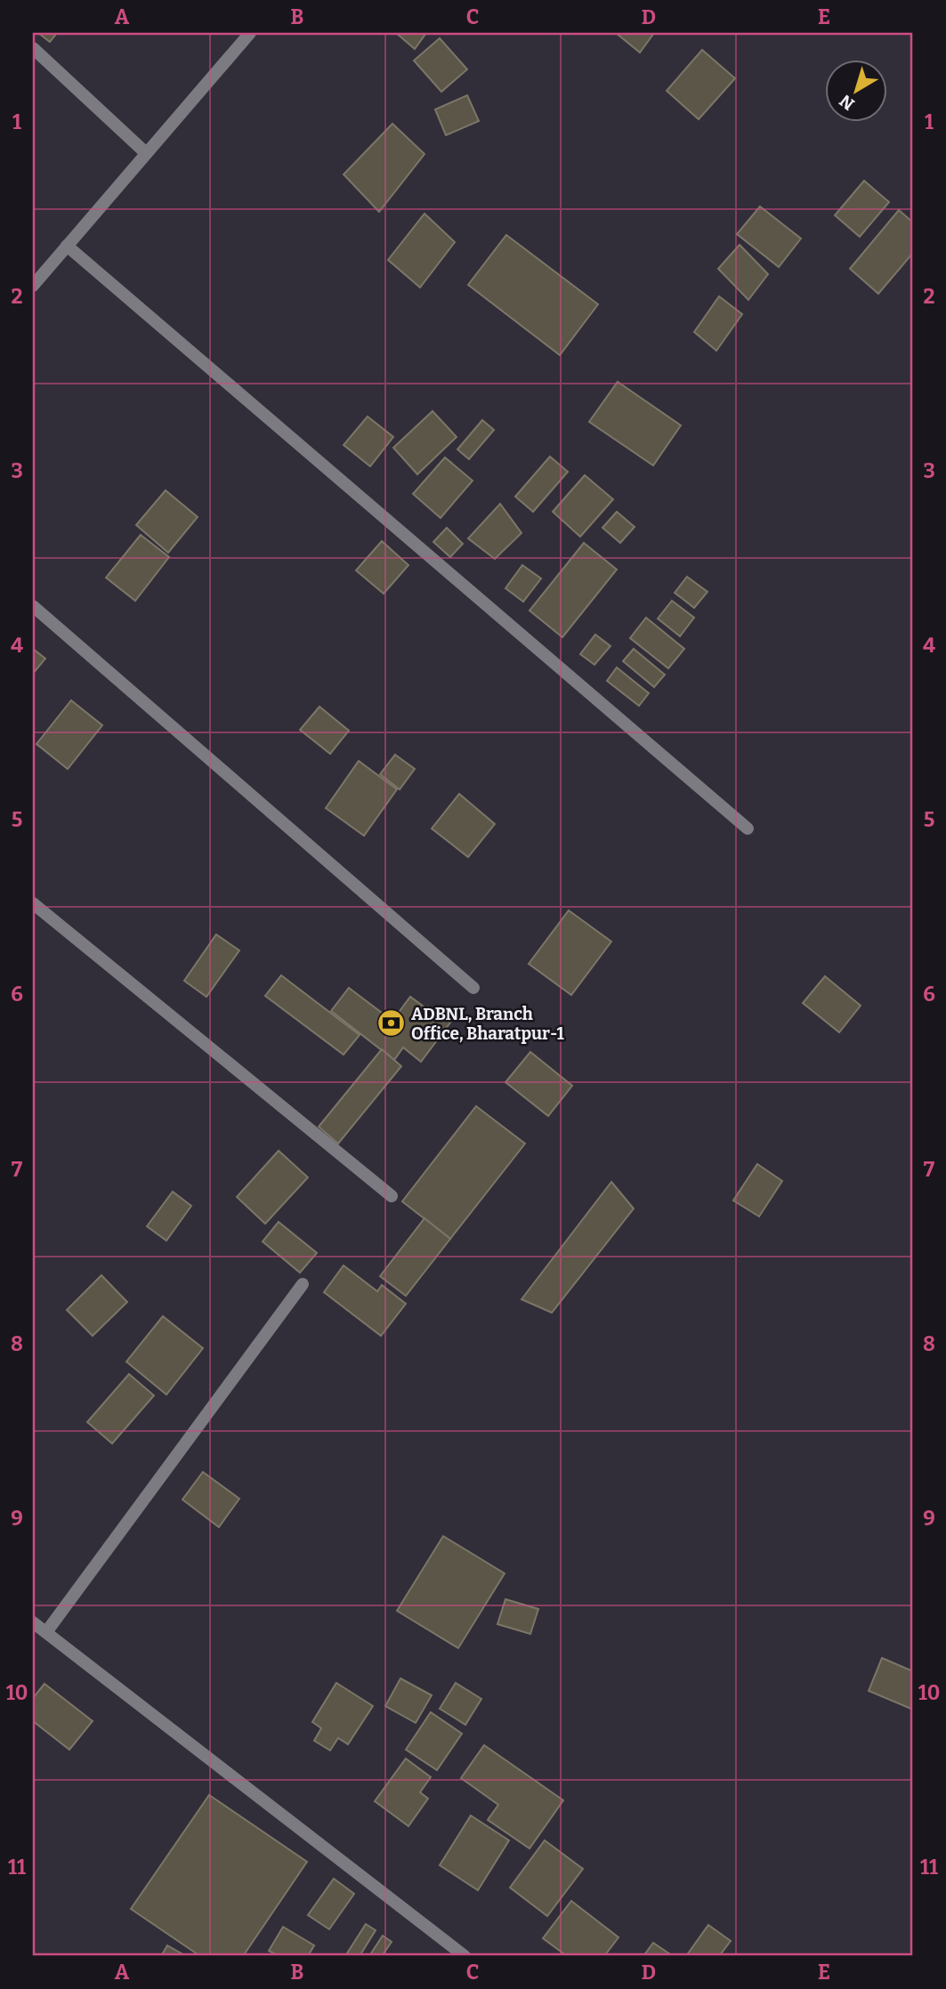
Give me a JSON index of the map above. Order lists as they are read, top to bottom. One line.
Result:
{"places":{"bank":["ADBNL, Branch Office, Bharatpur-1"]},"north":"bottom left","grid":{"columns":["A","B","C","D","E"],"rows":["1","2","3","4","5","6","7","8","9","10","11"]}}
